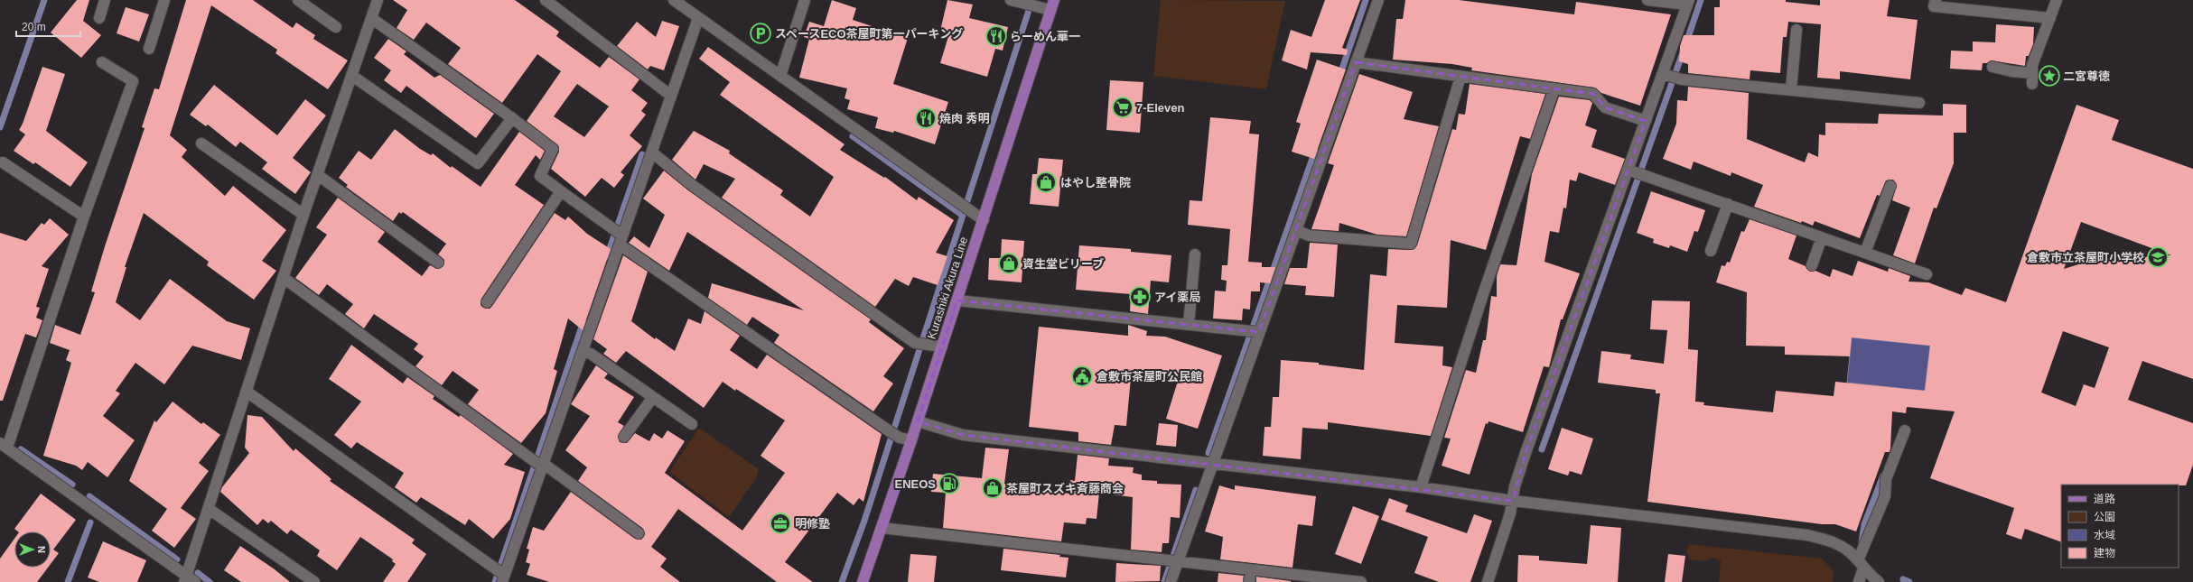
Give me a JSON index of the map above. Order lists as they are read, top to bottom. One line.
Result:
{"streets":{"main road":["Kurashiki Akura Line"]},"places":{"parking":["スペースECO茶屋町第一パーキング"],"restaurant":["らーめん華一","焼肉 秀明"],"place":["二宮尊徳"],"supermarket":["7-Eleven"],"shop":["はやし整骨院","資生堂ビリーブ","茶屋町スズキ斉藤商会"],"school or university":["倉敷市立茶屋町小学校"],"pharmacy":["アイ薬局"],"public building":["倉敷市茶屋町公民館"],"fuel station":["ENEOS"],"office":["明修塾"]},"legend":["道路","公園","水域","建物"],"scale_bar":"20 m","north":"right"}
